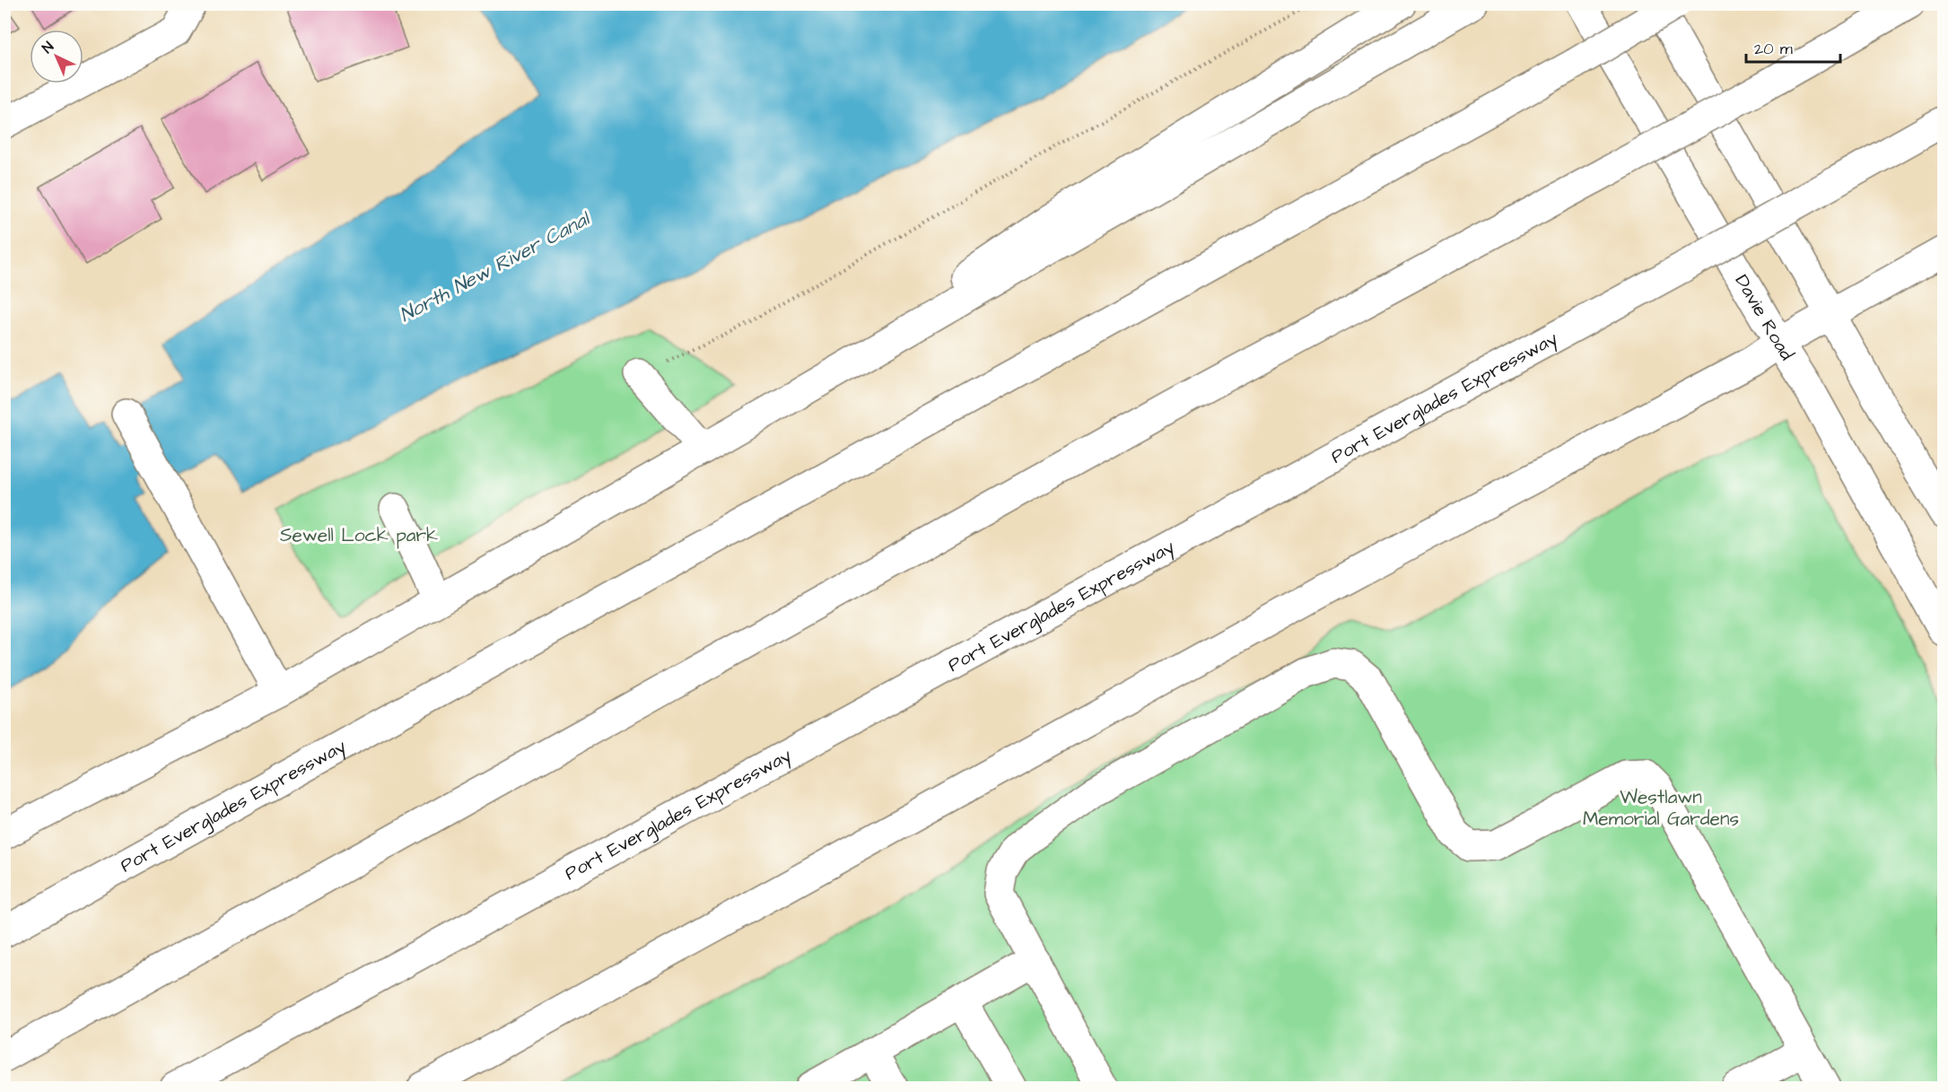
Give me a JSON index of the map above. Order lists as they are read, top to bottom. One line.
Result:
{"streets":{"main road":["Davie Road","Port Everglades Expressway"]},"water":["North New River Canal"],"parks":["Sewell Lock park","Westlawn Memorial Gardens"],"scale_bar":"20 m","north":"top left"}
